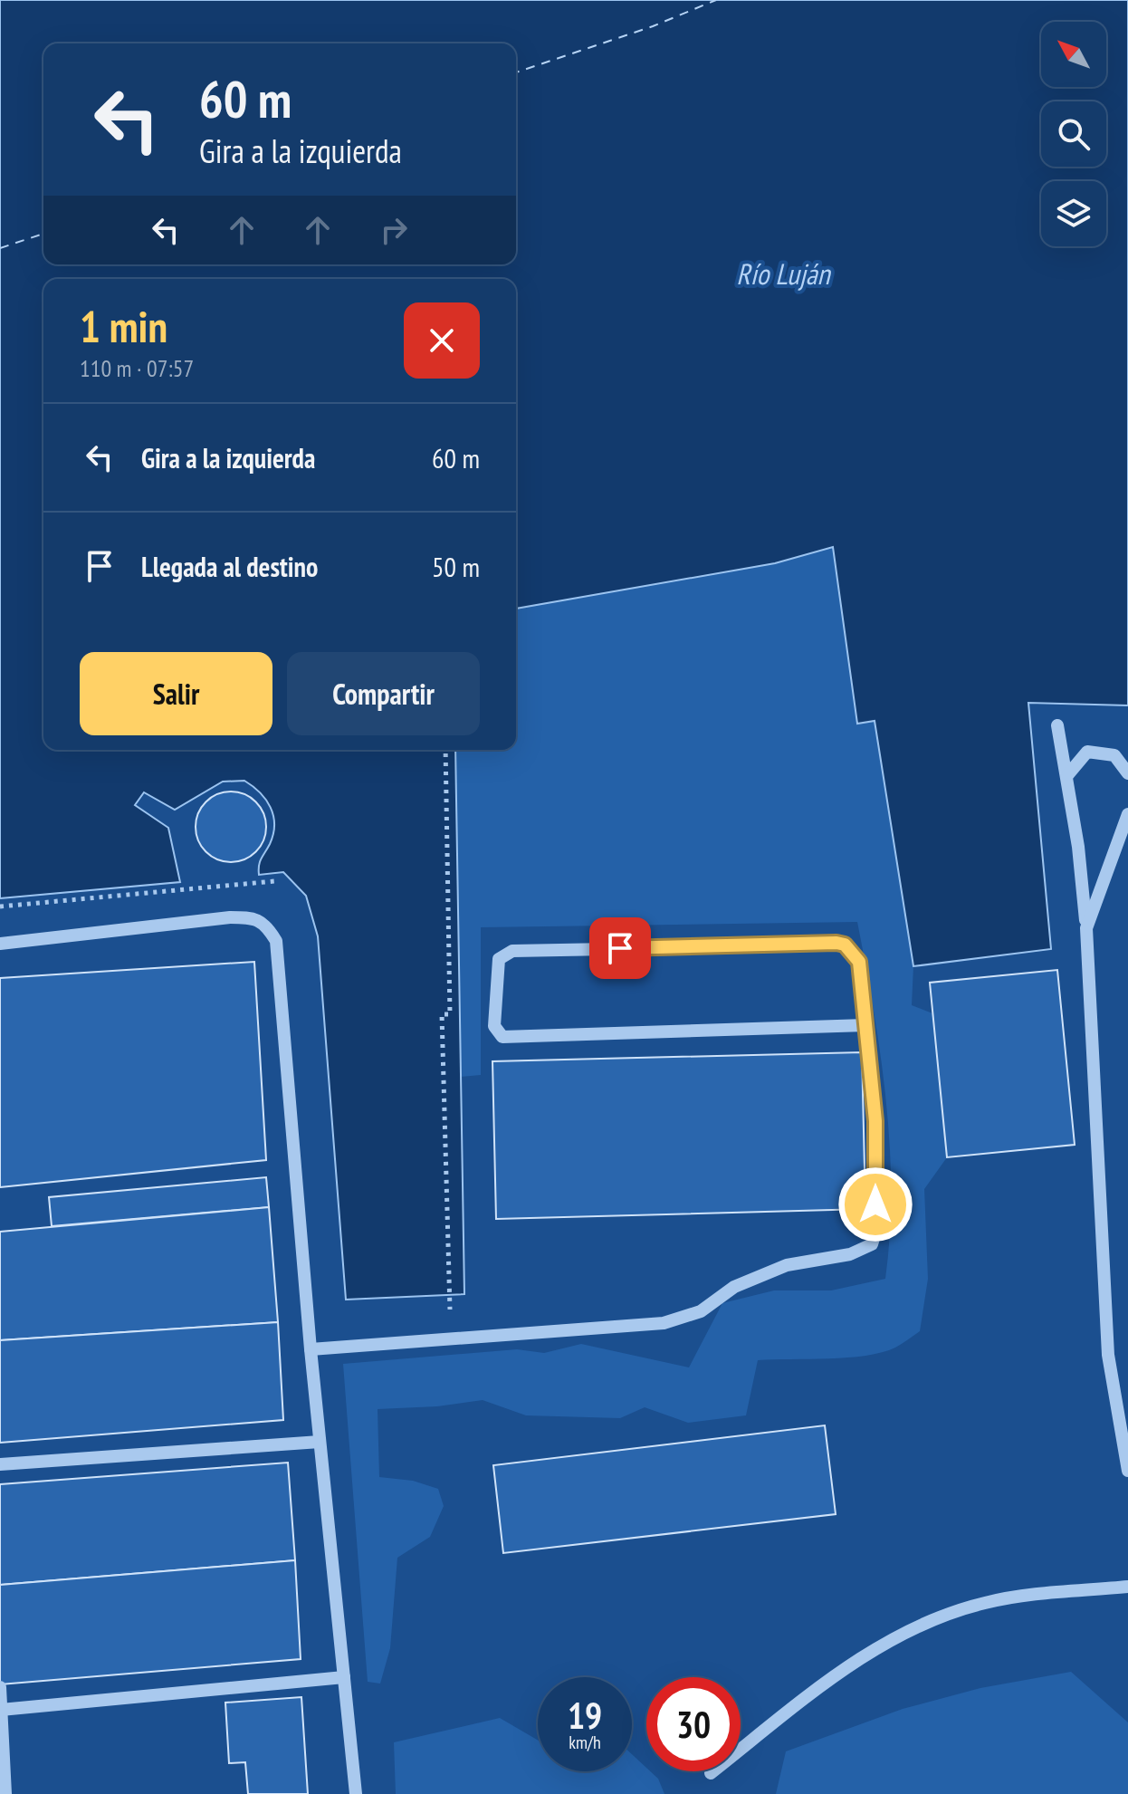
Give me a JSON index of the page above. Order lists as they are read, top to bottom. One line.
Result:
{"water":["Río Luján"],"north":"top left","page":{"turn":["60 m","Gira a la izquierda"],"heading":["1 min","110 m · 07:57"],"list":[{"name":"Gira a la izquierda","value":"60 m"},{"name":"Llegada al destino","value":"50 m"}],"buttons":["Salir","Compartir"],"speed":"19 km/h","limit":"30"}}
